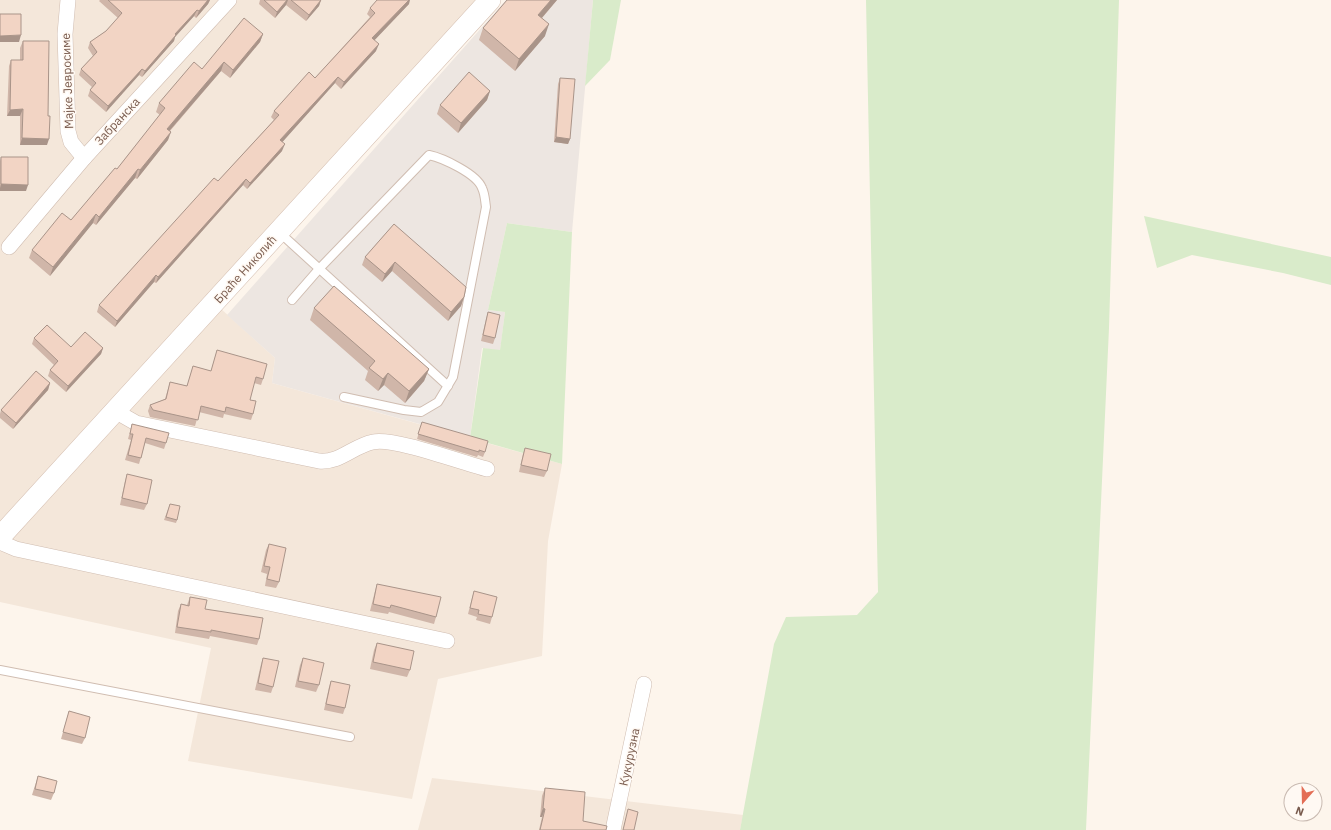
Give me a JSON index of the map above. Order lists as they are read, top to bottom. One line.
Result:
{"streets":{"main road":["Браће Николић"],"street":["Мајке Јевросиме","Забранска","Кукурузна"]},"crossings":[["Мајке Јевросиме","Забранска"]],"north":"bottom"}
